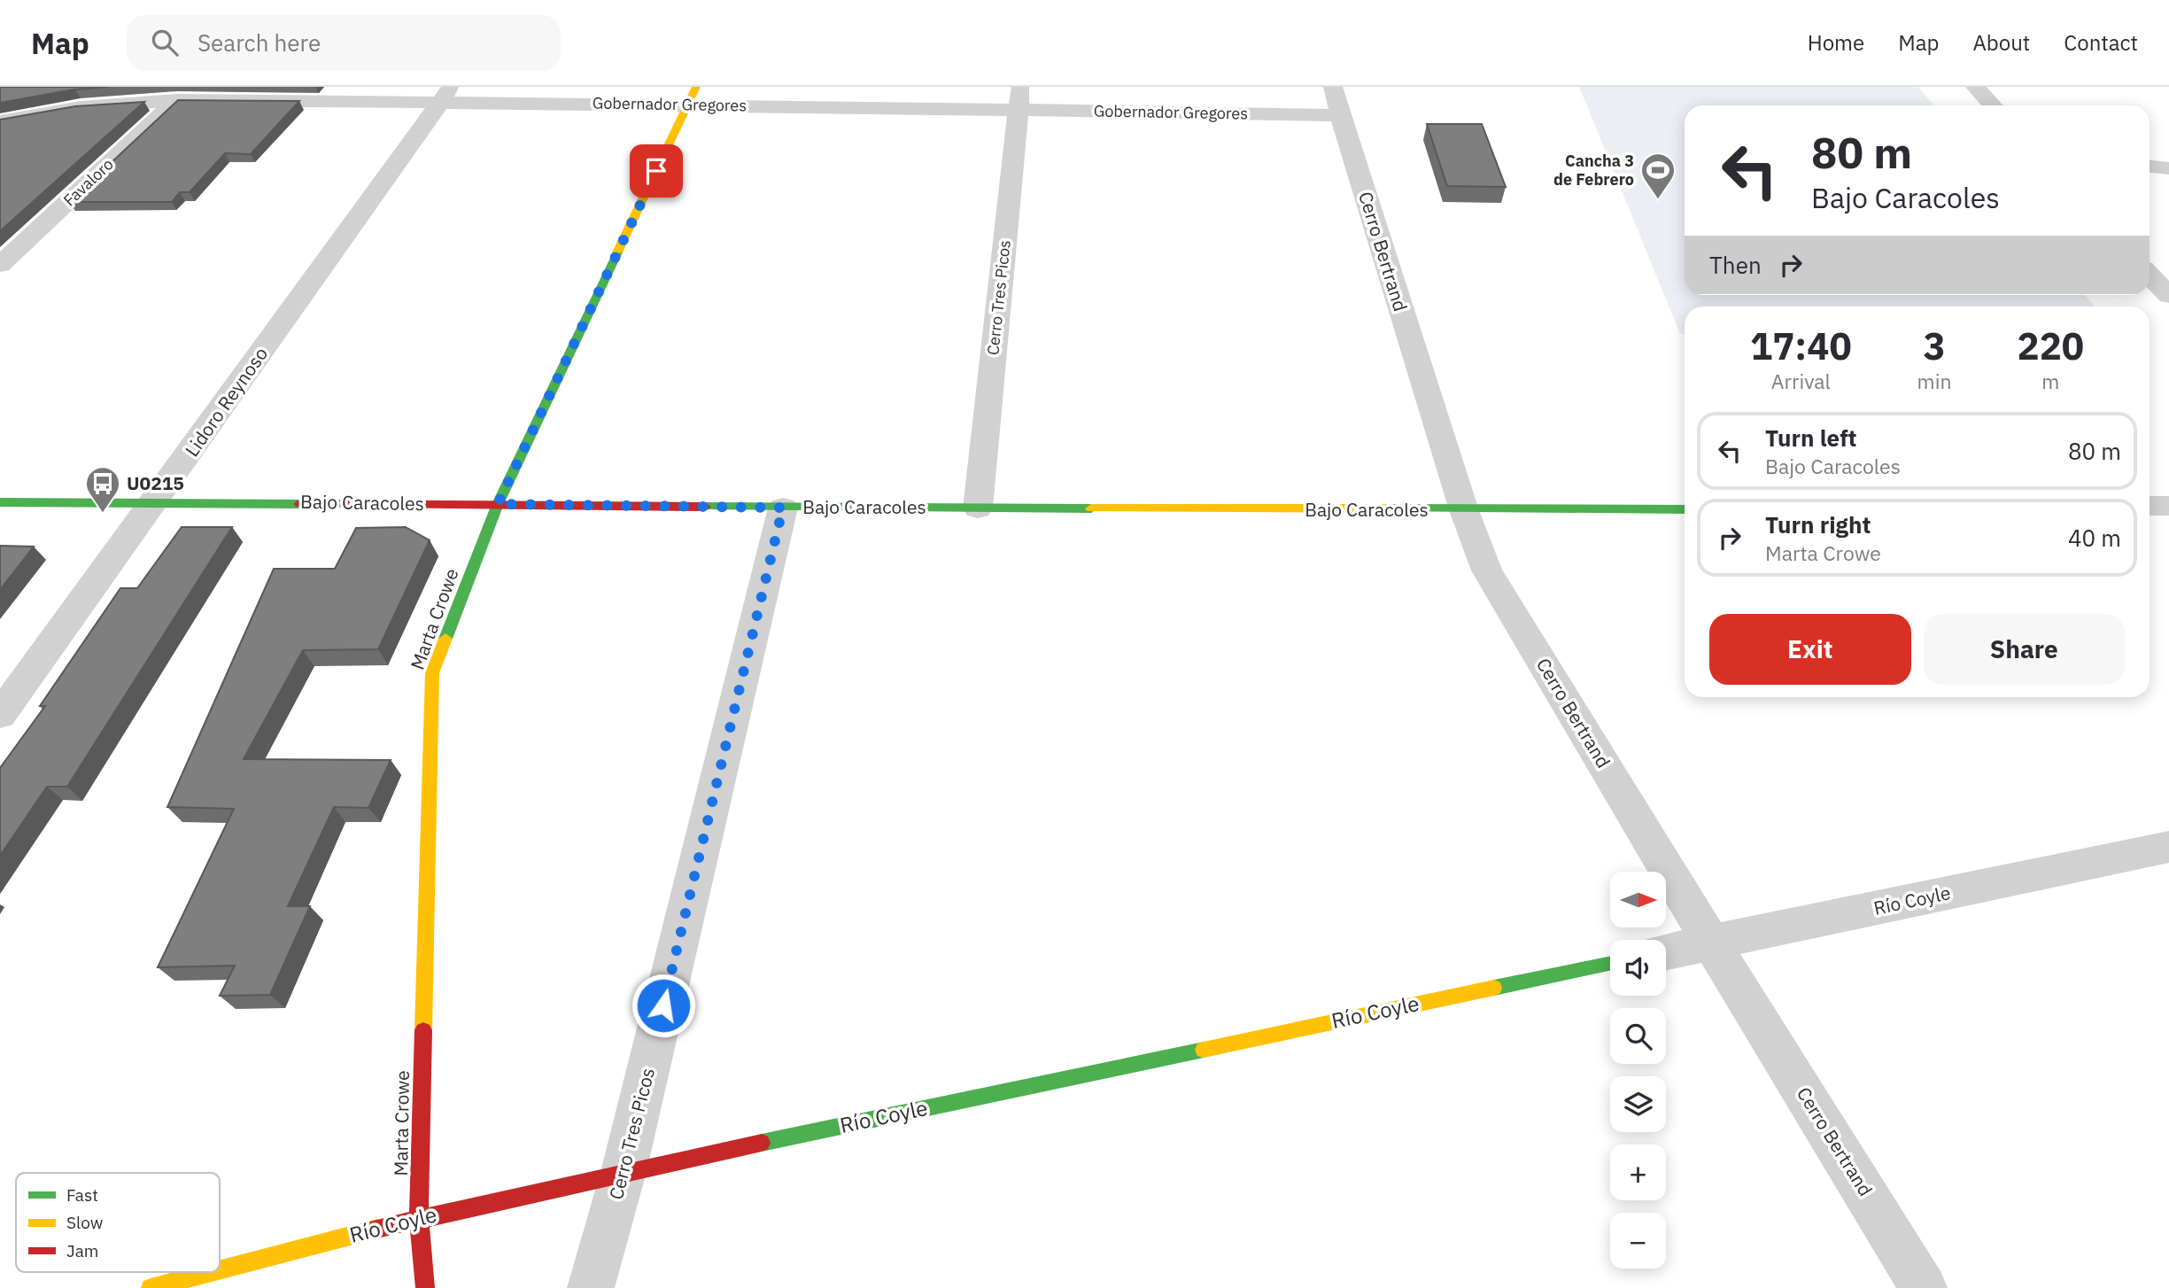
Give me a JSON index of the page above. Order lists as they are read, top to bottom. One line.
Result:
{"streets":{"street":["Gobernador Gregores","Favaloro","Cerro Bertrand","Cerro Tres Picos","Lidoro Reynoso","Bajo Caracoles","Marta Crowe","Río Coyle"]},"crossings":[["Gobernador Gregores","Favaloro"],["Gobernador Gregores","Cerro Bertrand"],["Gobernador Gregores","Cerro Tres Picos"],["Gobernador Gregores","Lidoro Reynoso"],["Gobernador Gregores","Marta Crowe"],["Cerro Bertrand","Bajo Caracoles"],["Cerro Bertrand","Río Coyle"],["Cerro Tres Picos","Bajo Caracoles"],["Cerro Tres Picos","Río Coyle"],["Lidoro Reynoso","Bajo Caracoles"],["Bajo Caracoles","Marta Crowe"],["Marta Crowe","Río Coyle"]],"places":{"sports":["Cancha 3 de Febrero"],"bus stop":["U0215"]},"legend":["Fast","Slow","Jam"],"north":"right","page":{"header":"Map","search":"Search here","nav":["Home","Map","About","Contact"],"turn":["80 m","Bajo Caracoles"],"then":"Then","eta":["17:40","Arrival","3","min","220","m"],"list":[{"name":"Turn left","note":"Bajo Caracoles","value":"80 m"},{"name":"Turn right","note":"Marta Crowe","value":"40 m"}],"buttons":["Exit","Share"],"map_buttons":["+","−"]}}
